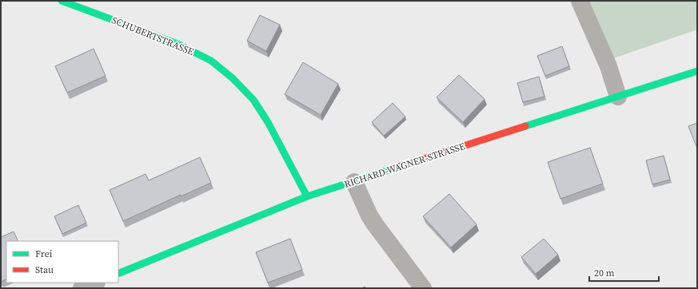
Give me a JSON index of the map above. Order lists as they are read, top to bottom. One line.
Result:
{"streets":{"street":["SCHUBERTSTRASSE","RICHARD-WAGNER-STRASSE"]},"crossings":[["SCHUBERTSTRASSE","RICHARD-WAGNER-STRASSE"]],"legend":["Frei","Stau"],"scale_bar":"20 m"}
